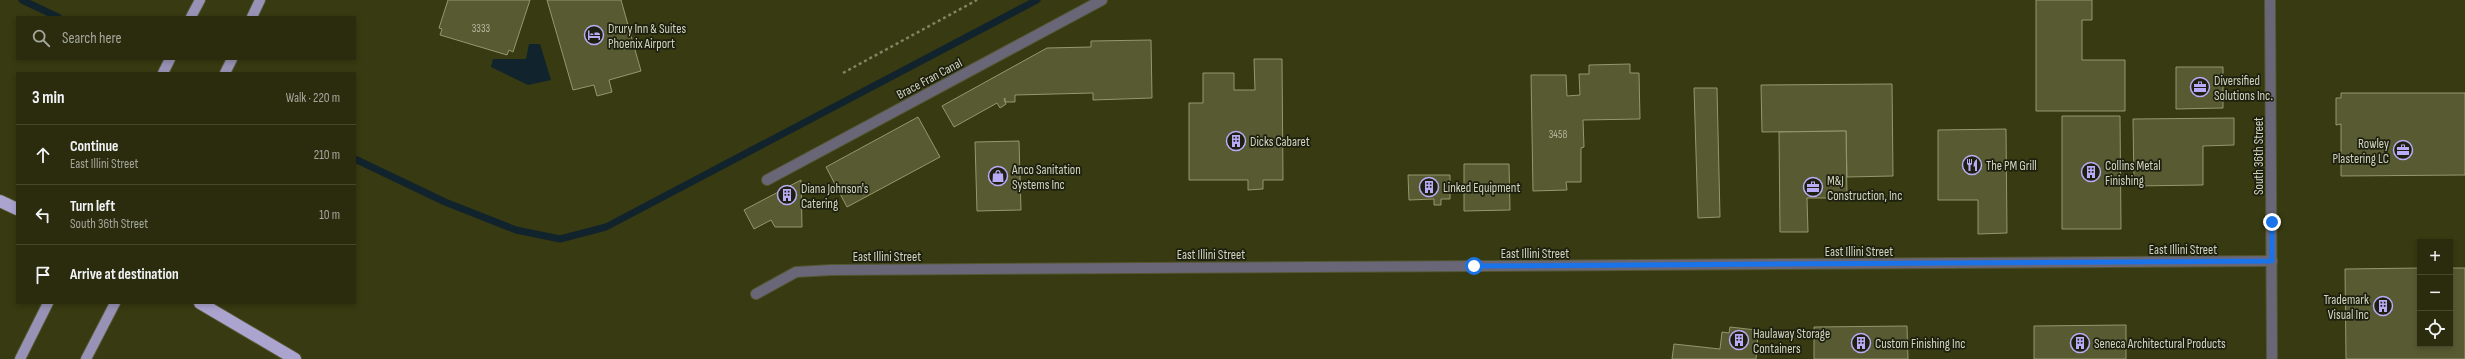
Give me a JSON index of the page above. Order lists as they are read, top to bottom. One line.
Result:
{"streets":{"street":["Brace Fran Canal","South 36th Street","East Illini Street"]},"crossings":[["South 36th Street","East Illini Street"]],"places":{"hotel":["Drury Inn & Suites Phoenix Airport"],"office":["Diversified Solutions Inc.","Rowley Plastering LC","M&J Construction, Inc"],"building":["Dicks Cabaret","Collins Metal Finishing","Linked Equipment","Diana Johnson's Catering","Trademark Visual Inc","Haulaway Storage Containers","Custom Finishing Inc","Seneca Architectural Products"],"restaurant":["The PM Grill"],"shop":["Anco Sanitation Systems Inc"]},"house_numbers":["3333","3458"],"page":{"search":"Search here","heading":["3 min","Walk · 220 m"],"list":[["Continue","East Illini Street","210 m"],["Turn left","South 36th Street","10 m"],"Arrive at destination"],"map_buttons":["+","−"]}}
